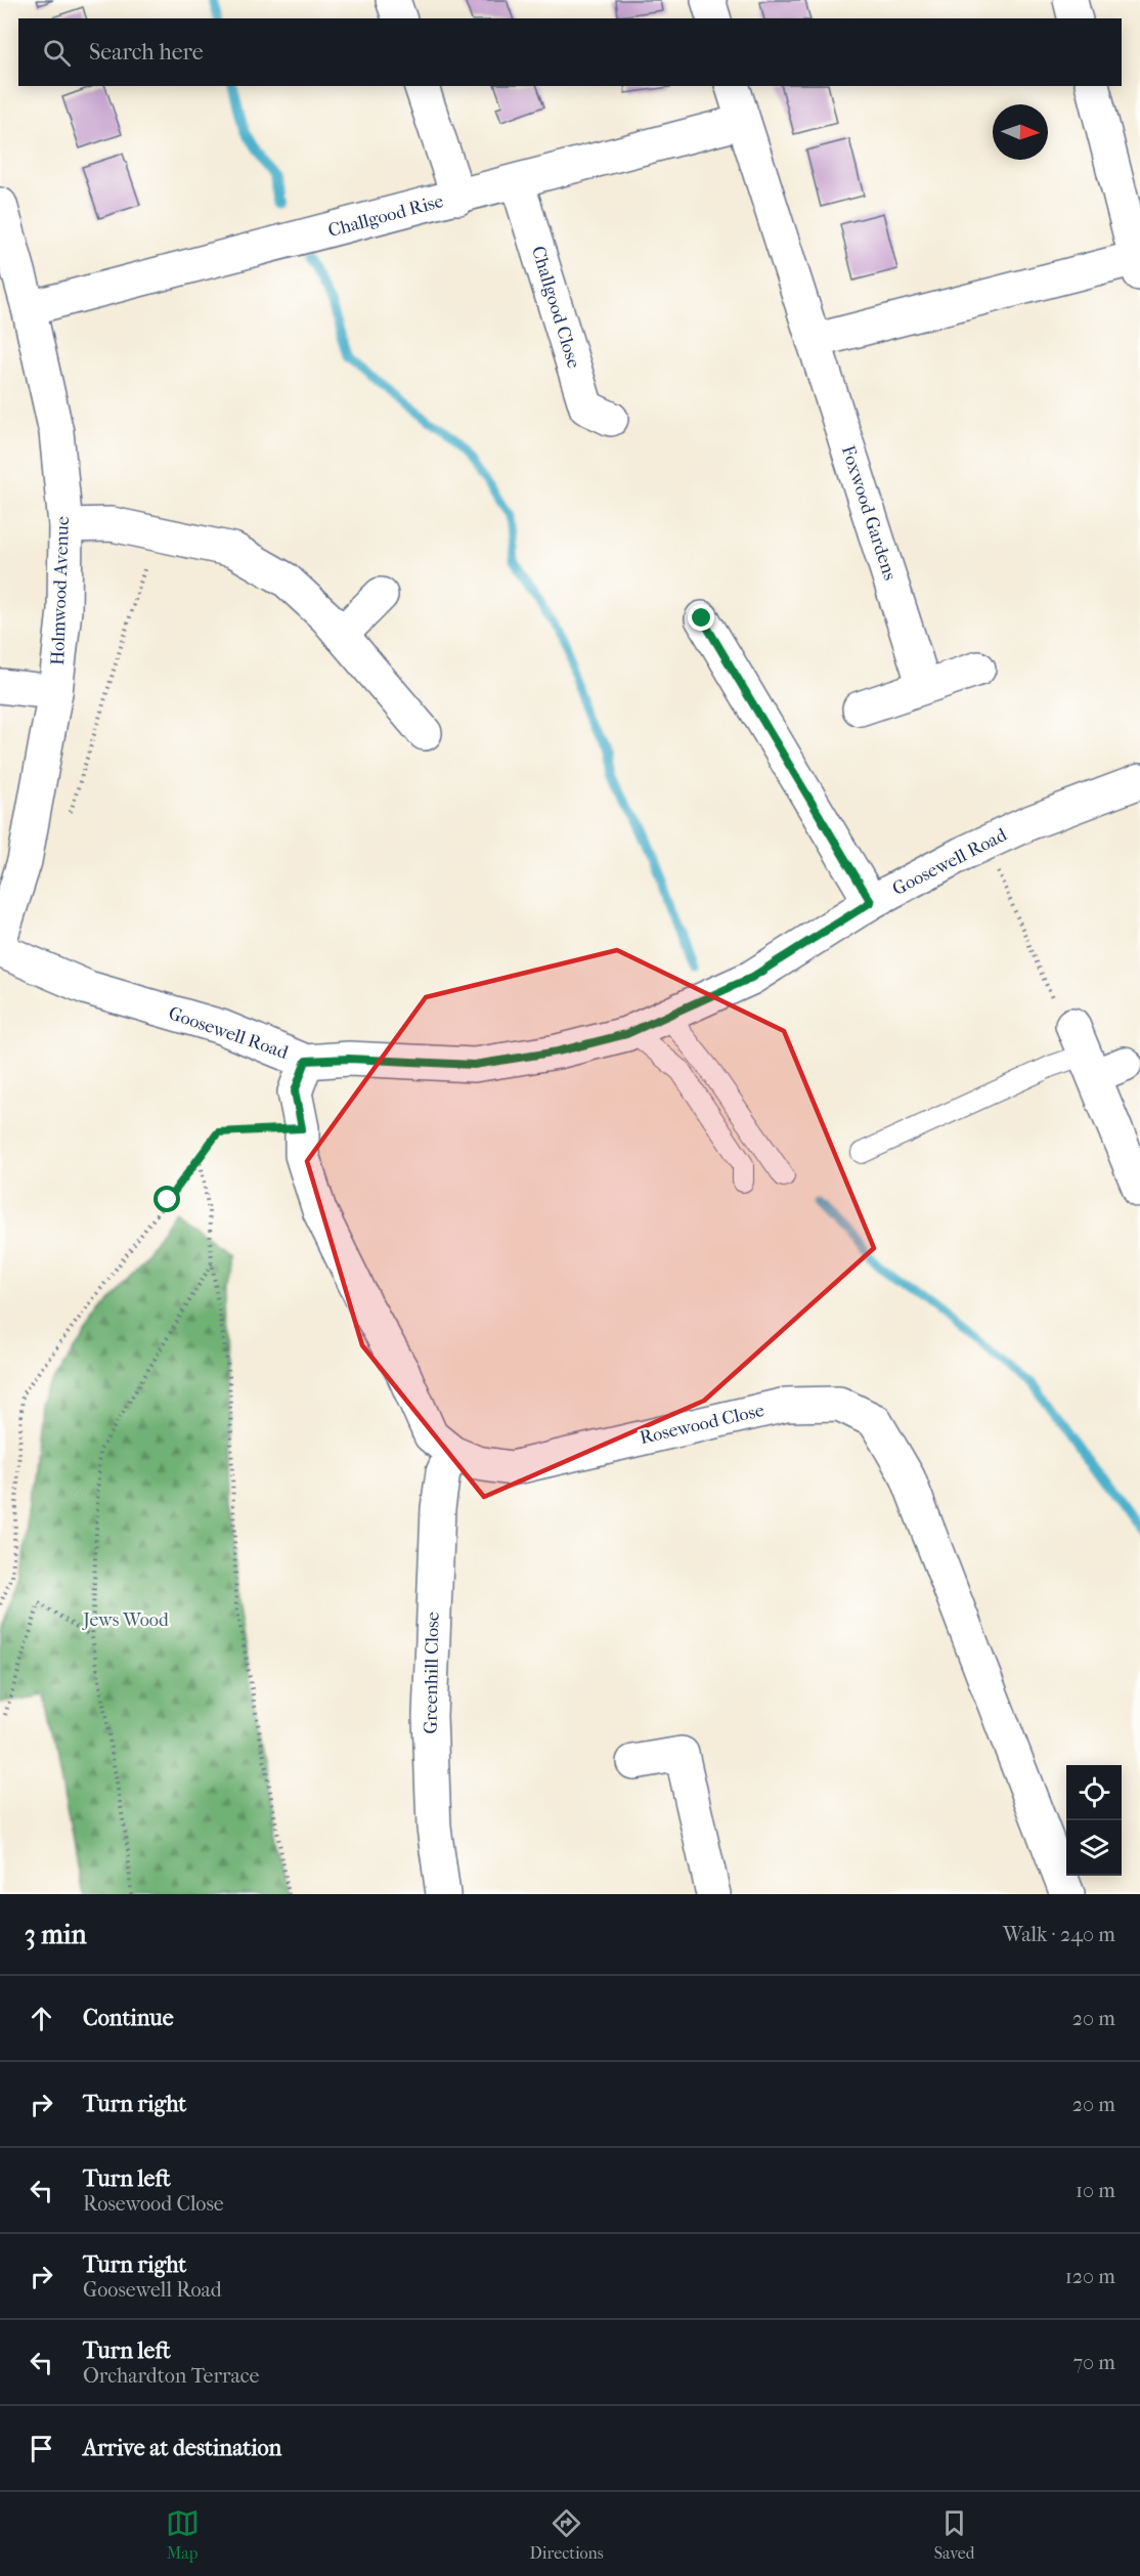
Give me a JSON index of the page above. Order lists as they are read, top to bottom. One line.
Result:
{"streets":{"street":["Challgood Rise","Challgood Close","Foxwood Gardens","Holmwood Avenue","Goosewell Road","Rosewood Close","Greenhill Close"]},"crossings":[["Challgood Rise","Challgood Close"],["Challgood Rise","Foxwood Gardens"],["Challgood Rise","Holmwood Avenue"],["Goosewell Road","Rosewood Close"],["Rosewood Close","Greenhill Close"]],"parks":["Jews Wood"],"north":"right","page":{"search":"Search here","heading":["3 min","Walk · 240 m"],"list":[["Continue","20 m"],["Turn right","20 m"],["Turn left","Rosewood Close","10 m"],["Turn right","Goosewell Road","120 m"],["Turn left","Orchardton Terrace","70 m"],"Arrive at destination"],"nav":["Map","Directions","Saved"]}}
